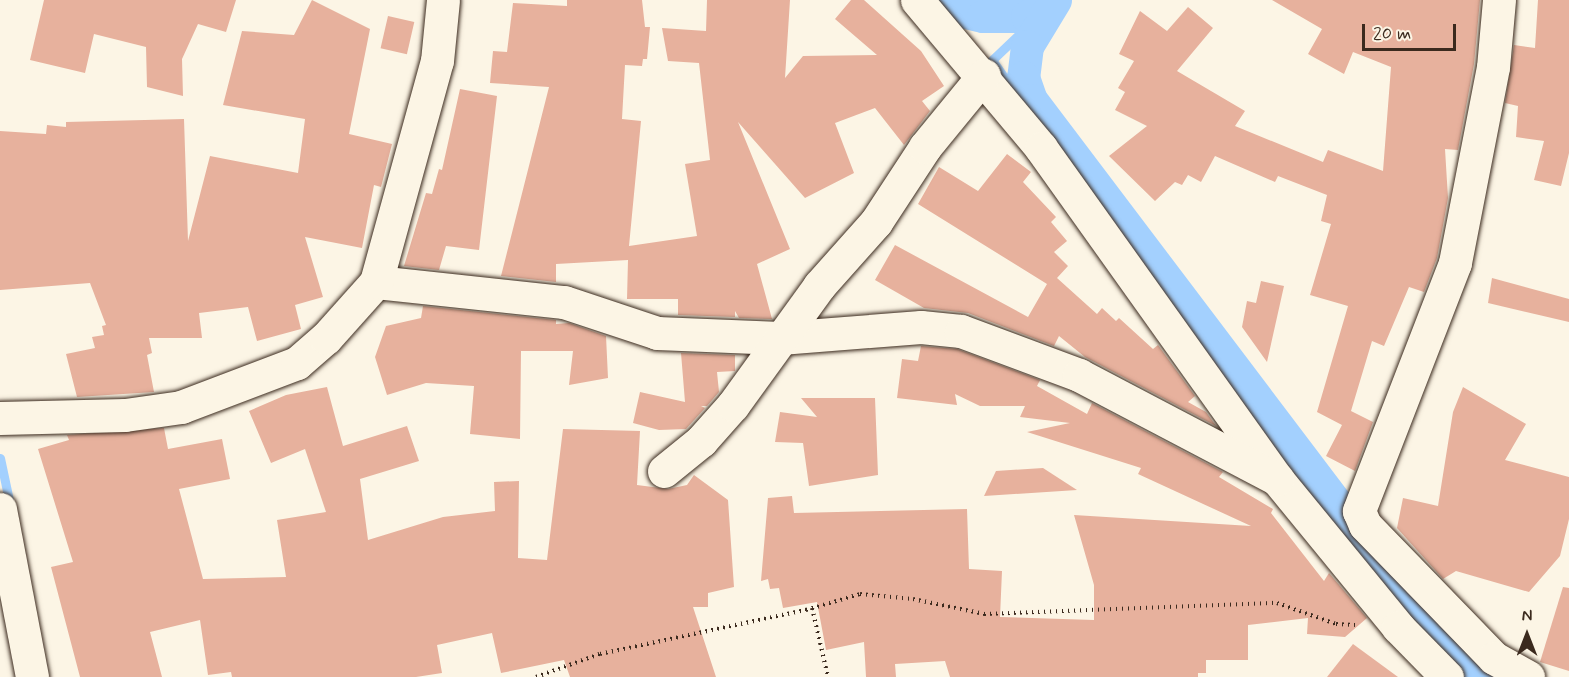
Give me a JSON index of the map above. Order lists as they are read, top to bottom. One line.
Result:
{"scale_bar":"20 m","north":"top"}
